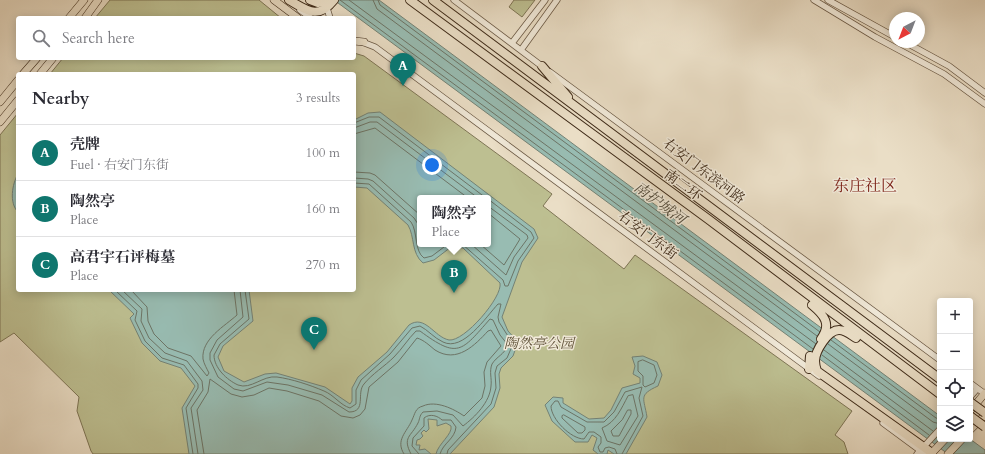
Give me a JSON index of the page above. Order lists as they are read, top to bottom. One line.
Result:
{"streets":{"highway":["南二环"],"street":["右安门东滨河路","右安门东街"]},"districts":["东庄社区"],"water":["南护城河"],"parks":["陶然亭公园"],"north":"bottom left","page":{"search":"Search here","pins":["A","B","C"],"heading":["Nearby","3 results"],"list":[{"mark":"A","name":"壳牌","note":"Fuel · 右安门东街","value":"100 m"},{"mark":"B","name":"陶然亭","note":"Place","value":"160 m"},{"mark":"C","name":"高君宇石评梅墓","note":"Place","value":"270 m"}],"popup":["陶然亭","Place"],"map_buttons":["+","−"]}}
